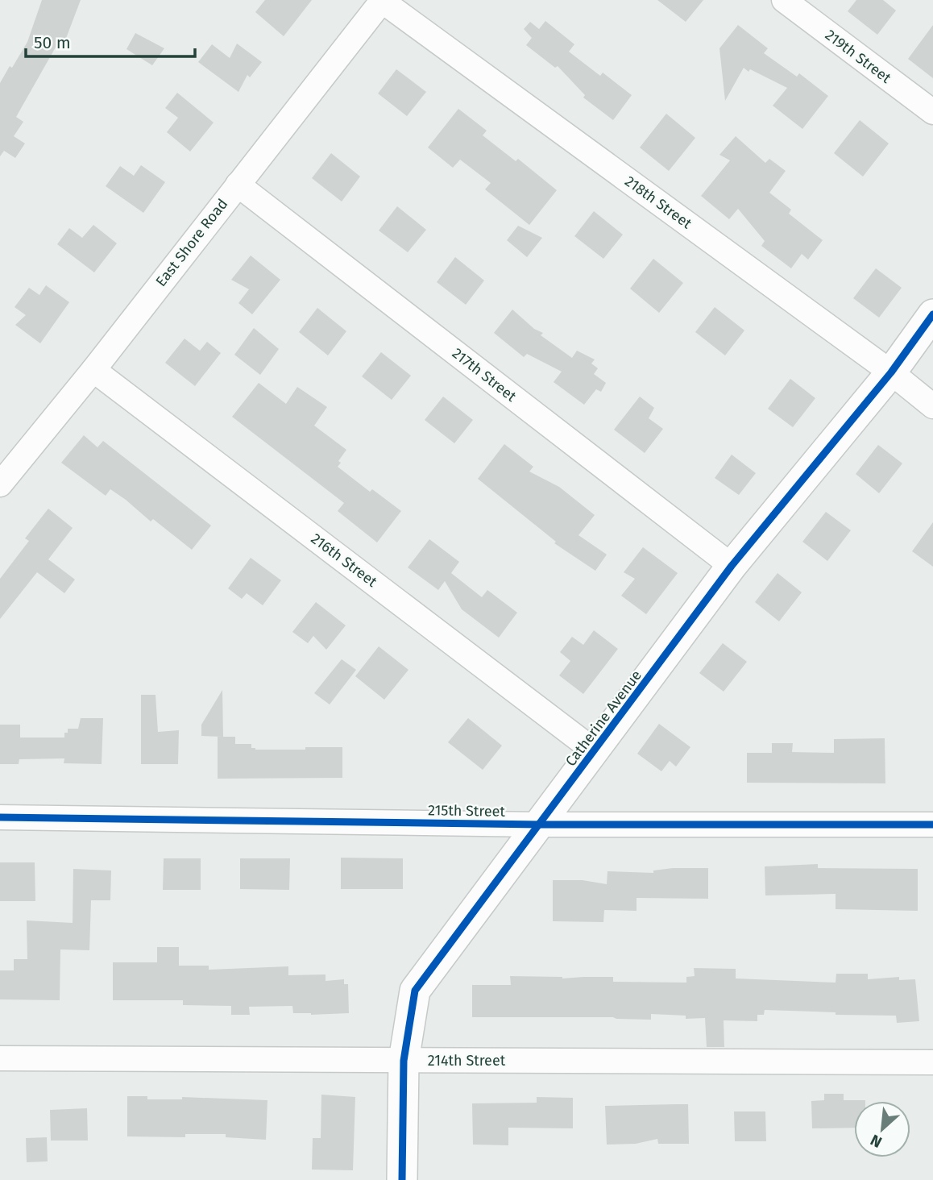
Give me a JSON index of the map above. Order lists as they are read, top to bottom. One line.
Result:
{"streets":{"street":["219th Street","218th Street","East Shore Road","217th Street","216th Street","Catherine Avenue","215th Street","214th Street"]},"crossings":[["218th Street","East Shore Road"],["218th Street","Catherine Avenue"],["East Shore Road","217th Street"],["East Shore Road","216th Street"],["217th Street","Catherine Avenue"],["216th Street","Catherine Avenue"],["Catherine Avenue","215th Street"],["Catherine Avenue","214th Street"]],"scale_bar":"50 m","north":"bottom left"}
